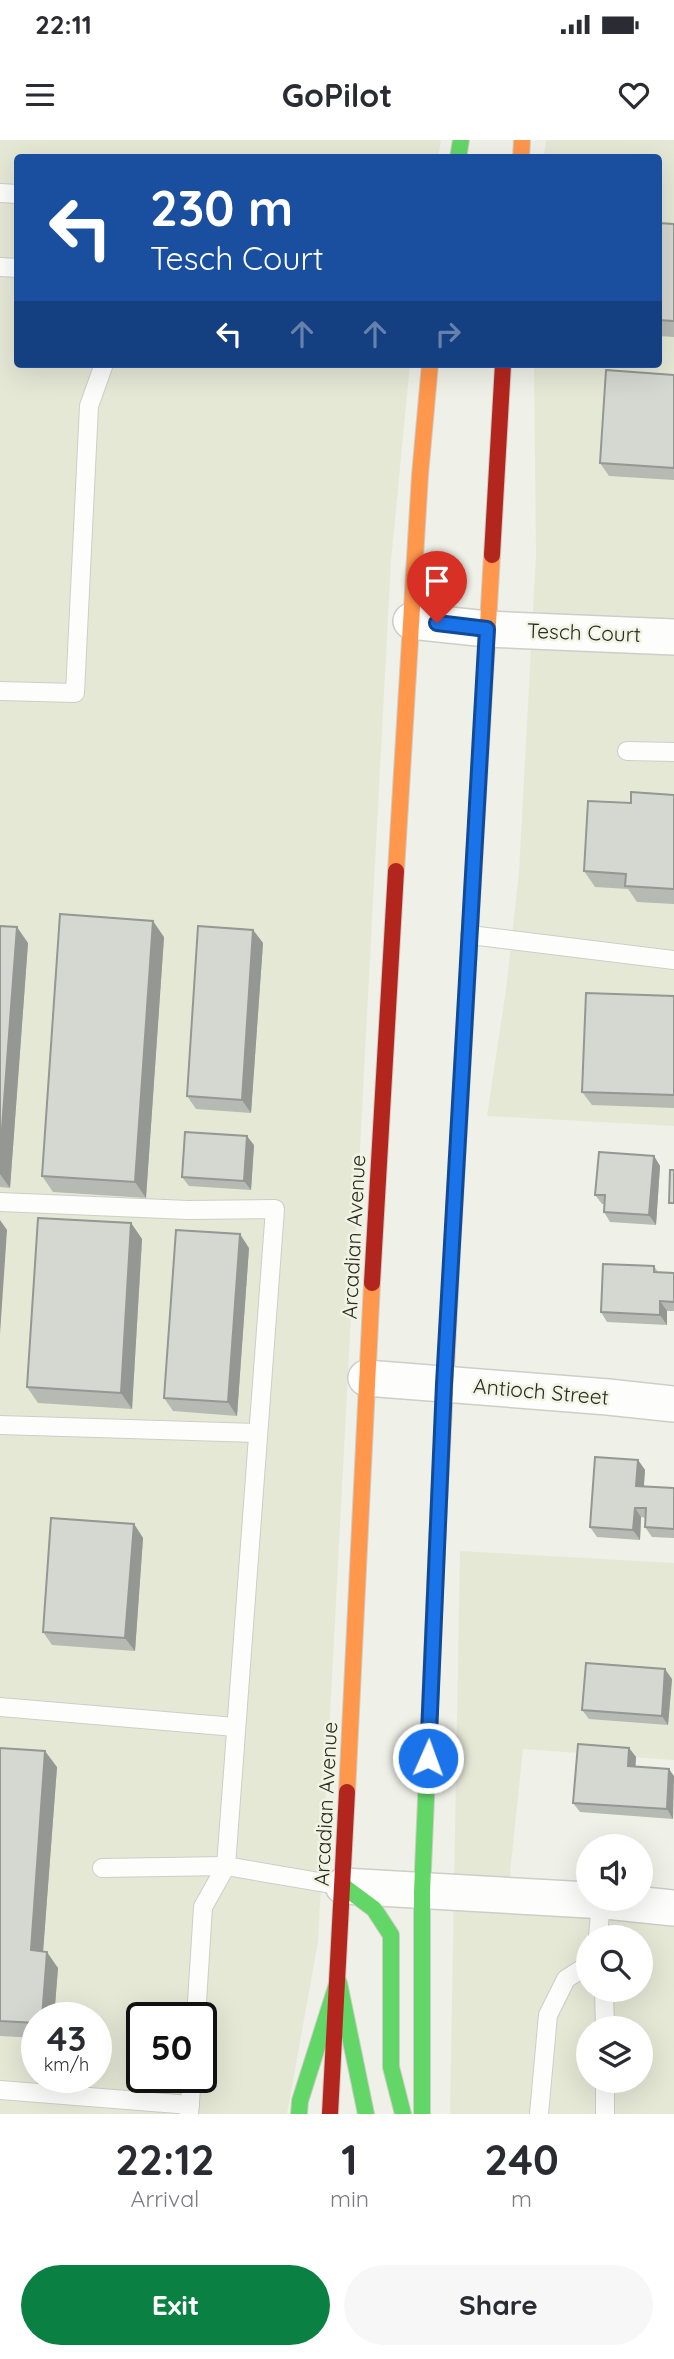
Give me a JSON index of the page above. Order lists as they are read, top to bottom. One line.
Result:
{"streets":{"main road":["Arcadian Avenue"],"street":["Tesch Court","Antioch Street"]},"crossings":[["Tesch Court","Arcadian Avenue"],["Arcadian Avenue","Antioch Street"]],"page":{"status":"22:11","header":"GoPilot","turn":["230 m","Tesch Court"],"speed":"43 km/h","limit":"50","eta":["22:12","Arrival","1","min","240","m"],"buttons":["Exit","Share"]}}
